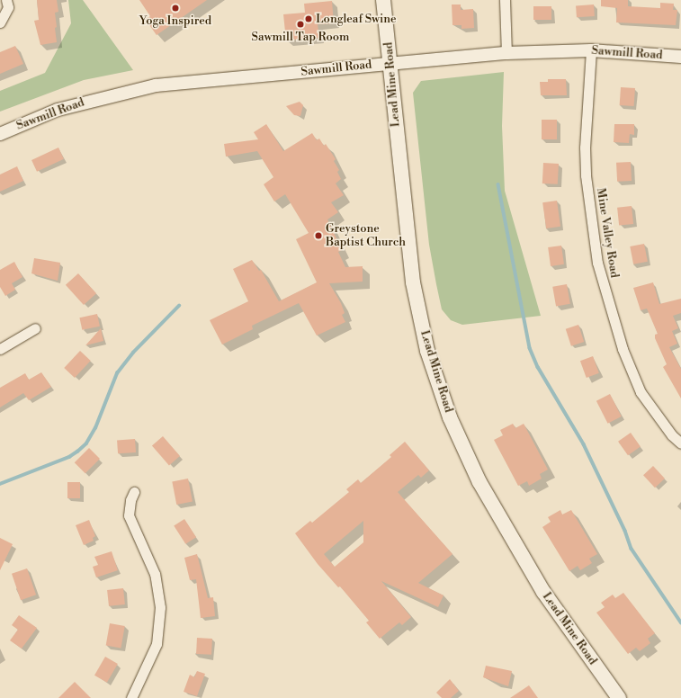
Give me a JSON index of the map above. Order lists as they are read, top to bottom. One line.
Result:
{"streets":{"main road":["Lead Mine Road"],"street":["Sawmill Road","Mine Valley Road"]},"crossings":[["Sawmill Road","Lead Mine Road"],["Sawmill Road","Mine Valley Road"]],"places":["Yoga Inspired","Longleaf Swine","Sawmill Tap Room","Greystone Baptist Church"]}
